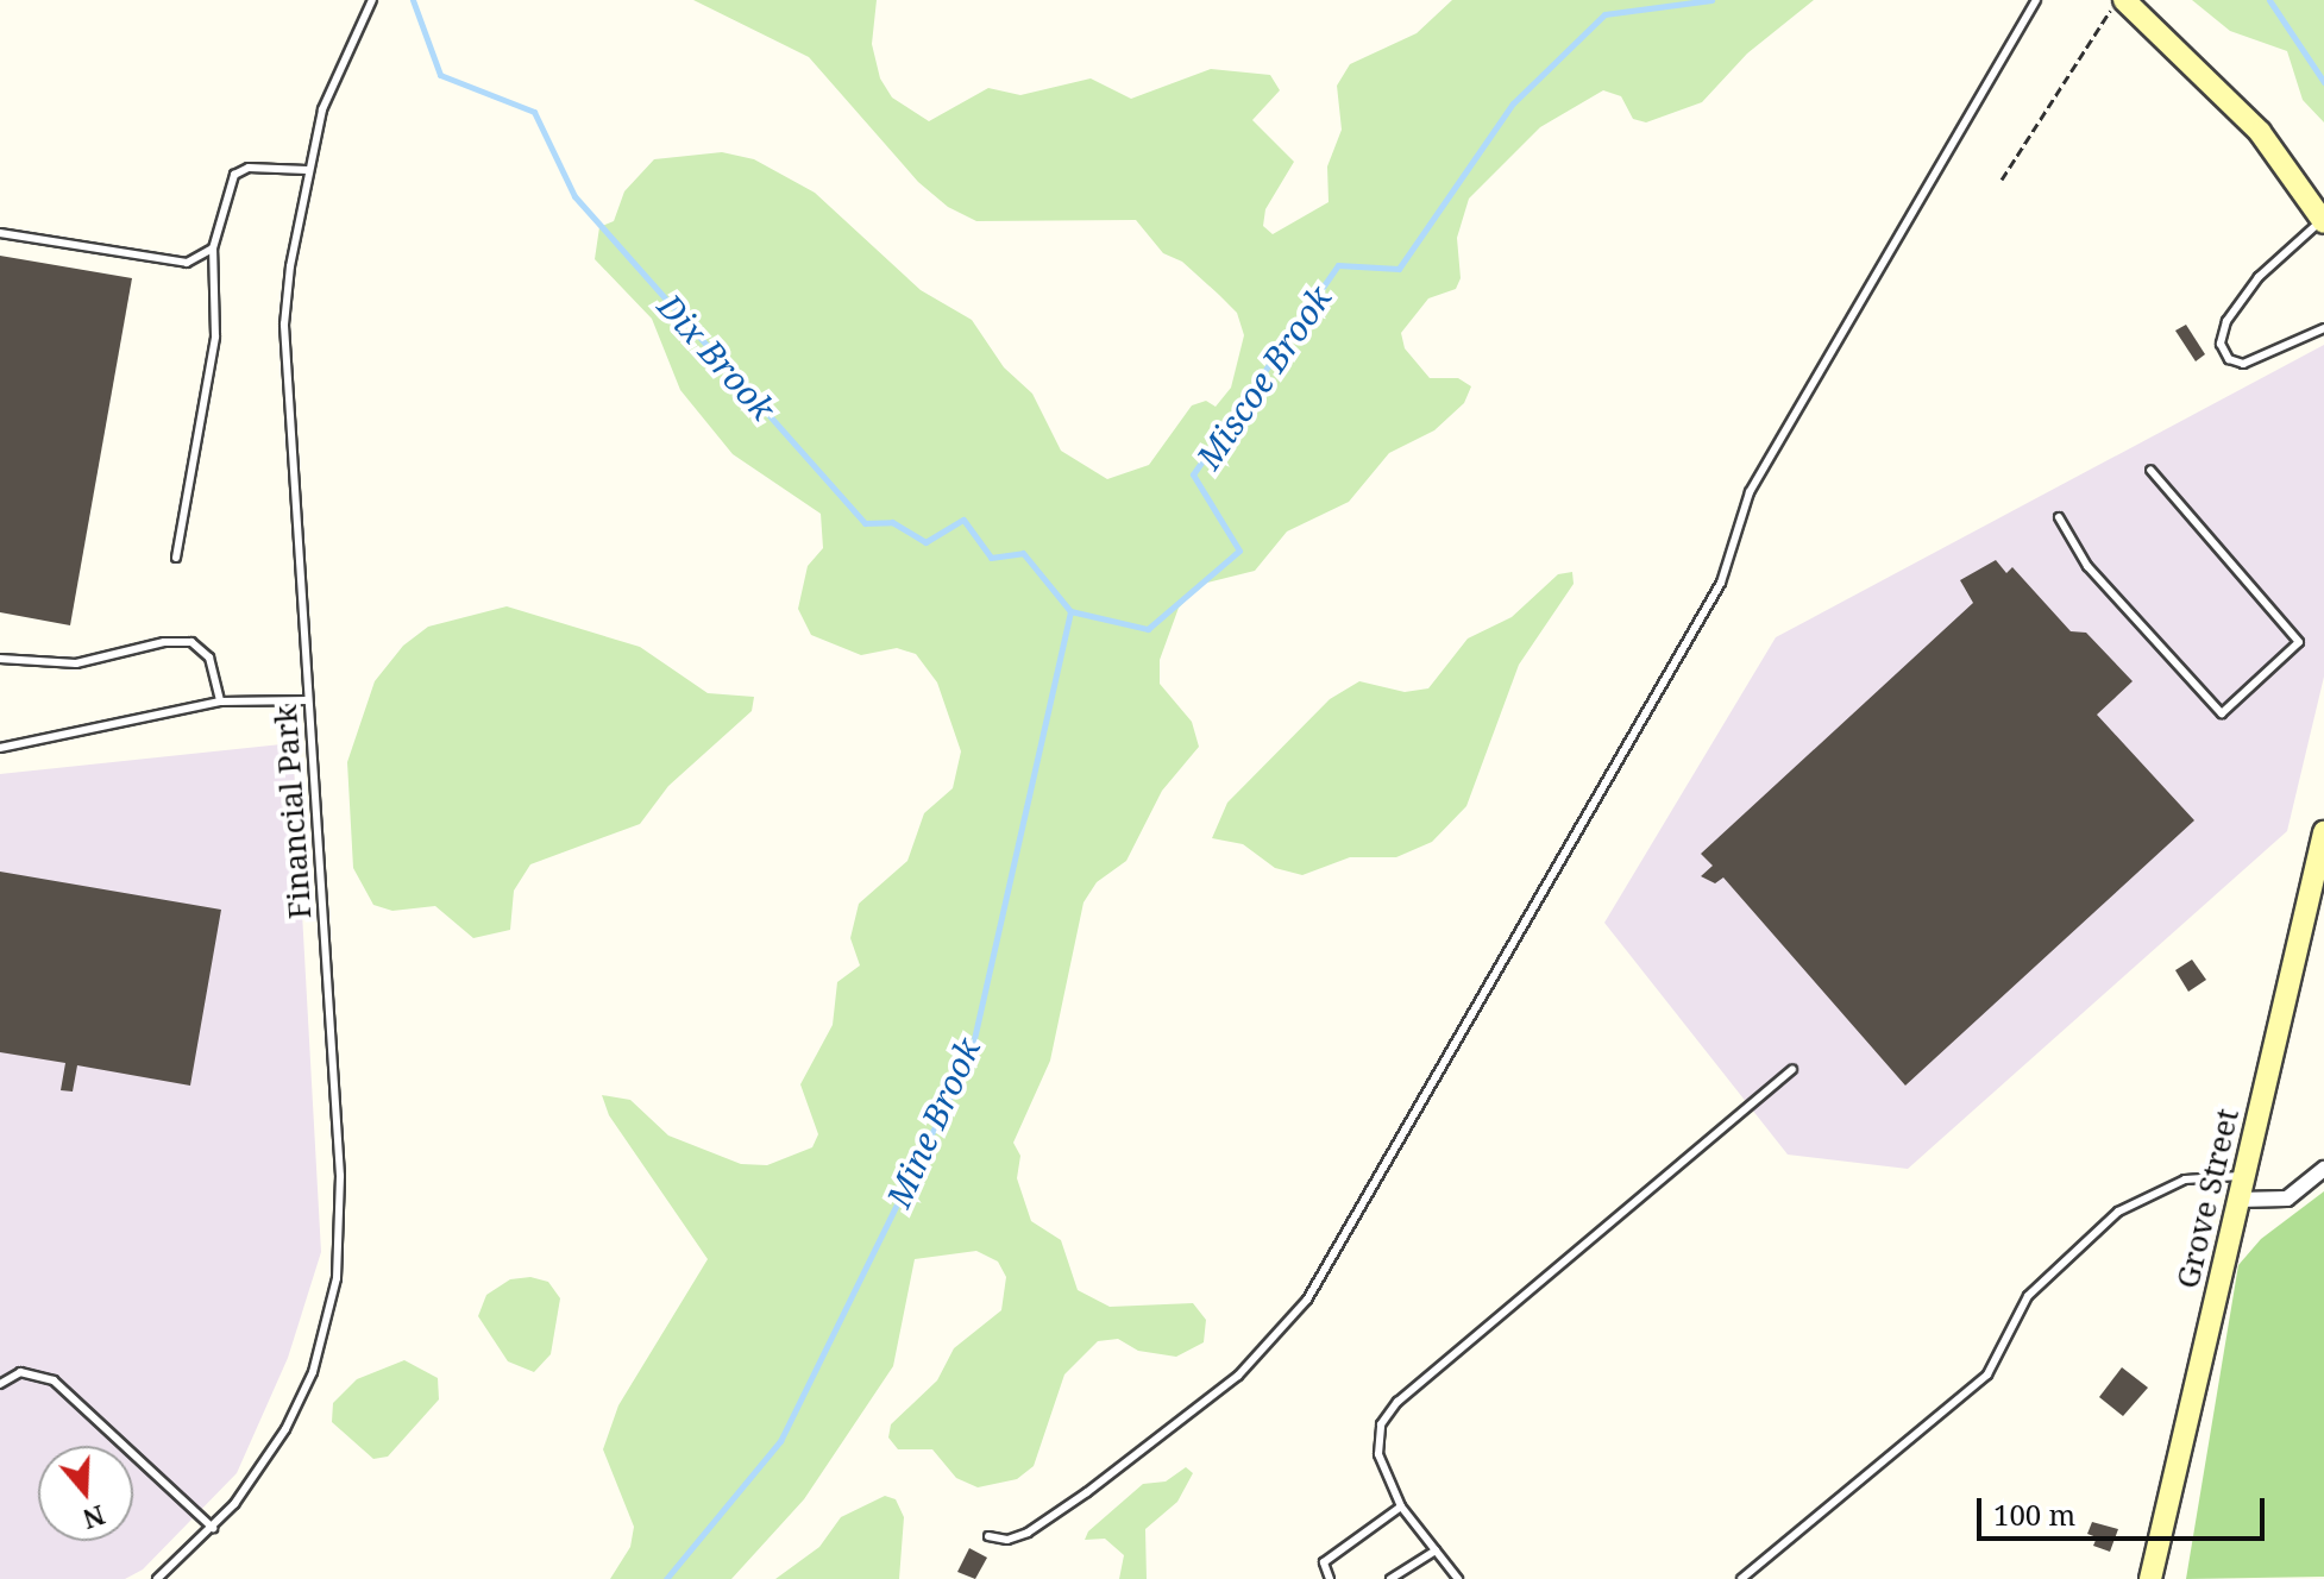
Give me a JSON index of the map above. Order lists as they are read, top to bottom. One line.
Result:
{"streets":{"main road":["Grove Street"],"lane":["Financial Park"]},"water":["Dix Brook","Miscoe Brook","Mine Brook"],"scale_bar":"100 m","north":"bottom"}
